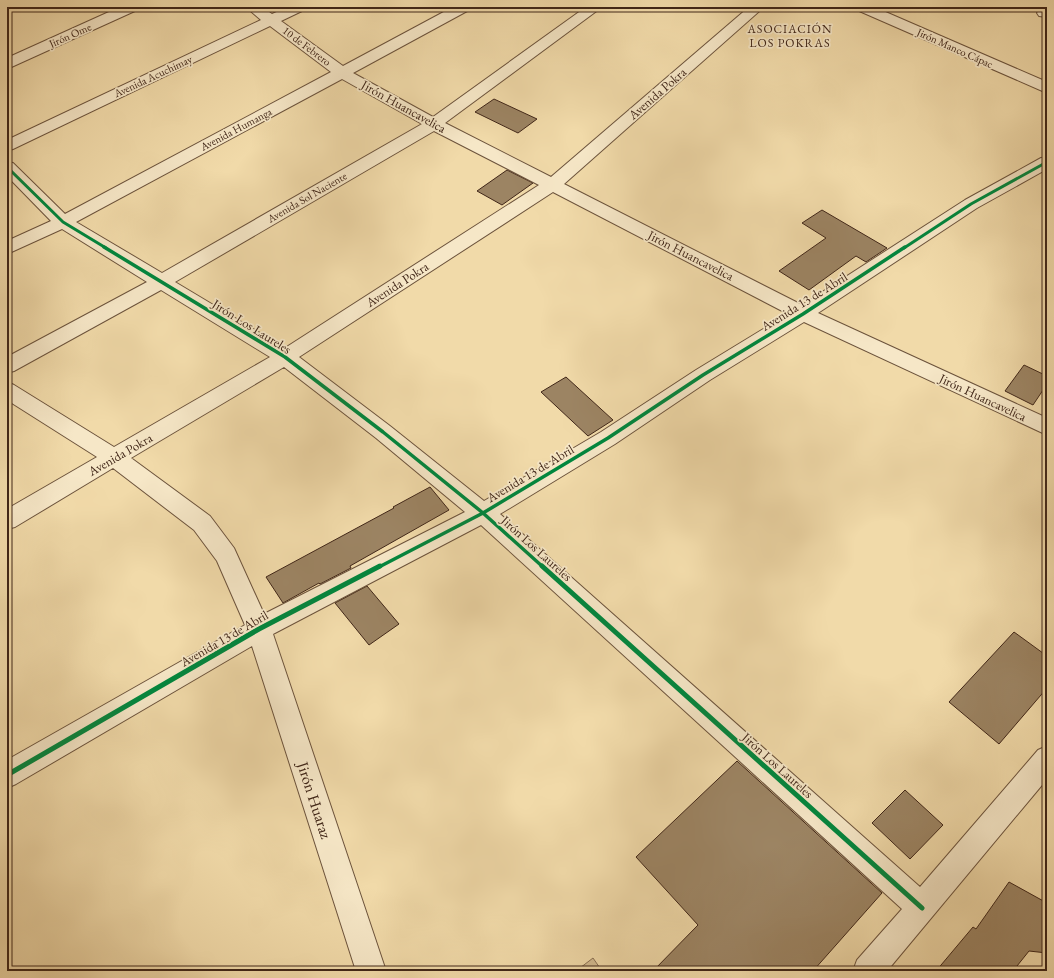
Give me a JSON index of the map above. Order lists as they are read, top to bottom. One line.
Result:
{"streets":{"street":["Jirón Ome","10 de Febrero","Jirón Manco Cápac","Avenida Acuchimay","Avenida Pokra","Jirón Huancavelica","Avenida Humanga","Avenida Sol Naciente","Avenida 13 de Abril","Jirón Los Laureles","Jirón Huaraz"]},"crossings":[["10 de Febrero","Avenida Acuchimay"],["10 de Febrero","Jirón Huancavelica"],["10 de Febrero","Avenida Humanga"],["Avenida Pokra","Jirón Huancavelica"],["Avenida Pokra","Jirón Los Laureles"],["Avenida Pokra","Jirón Huaraz"],["Jirón Huancavelica","Avenida Humanga"],["Jirón Huancavelica","Avenida Sol Naciente"],["Jirón Huancavelica","Avenida 13 de Abril"],["Avenida Humanga","Jirón Los Laureles"],["Avenida Sol Naciente","Jirón Los Laureles"],["Avenida 13 de Abril","Jirón Los Laureles"],["Avenida 13 de Abril","Jirón Huaraz"]],"districts":["ASOCIACIÓN LOS POKRAS"]}
